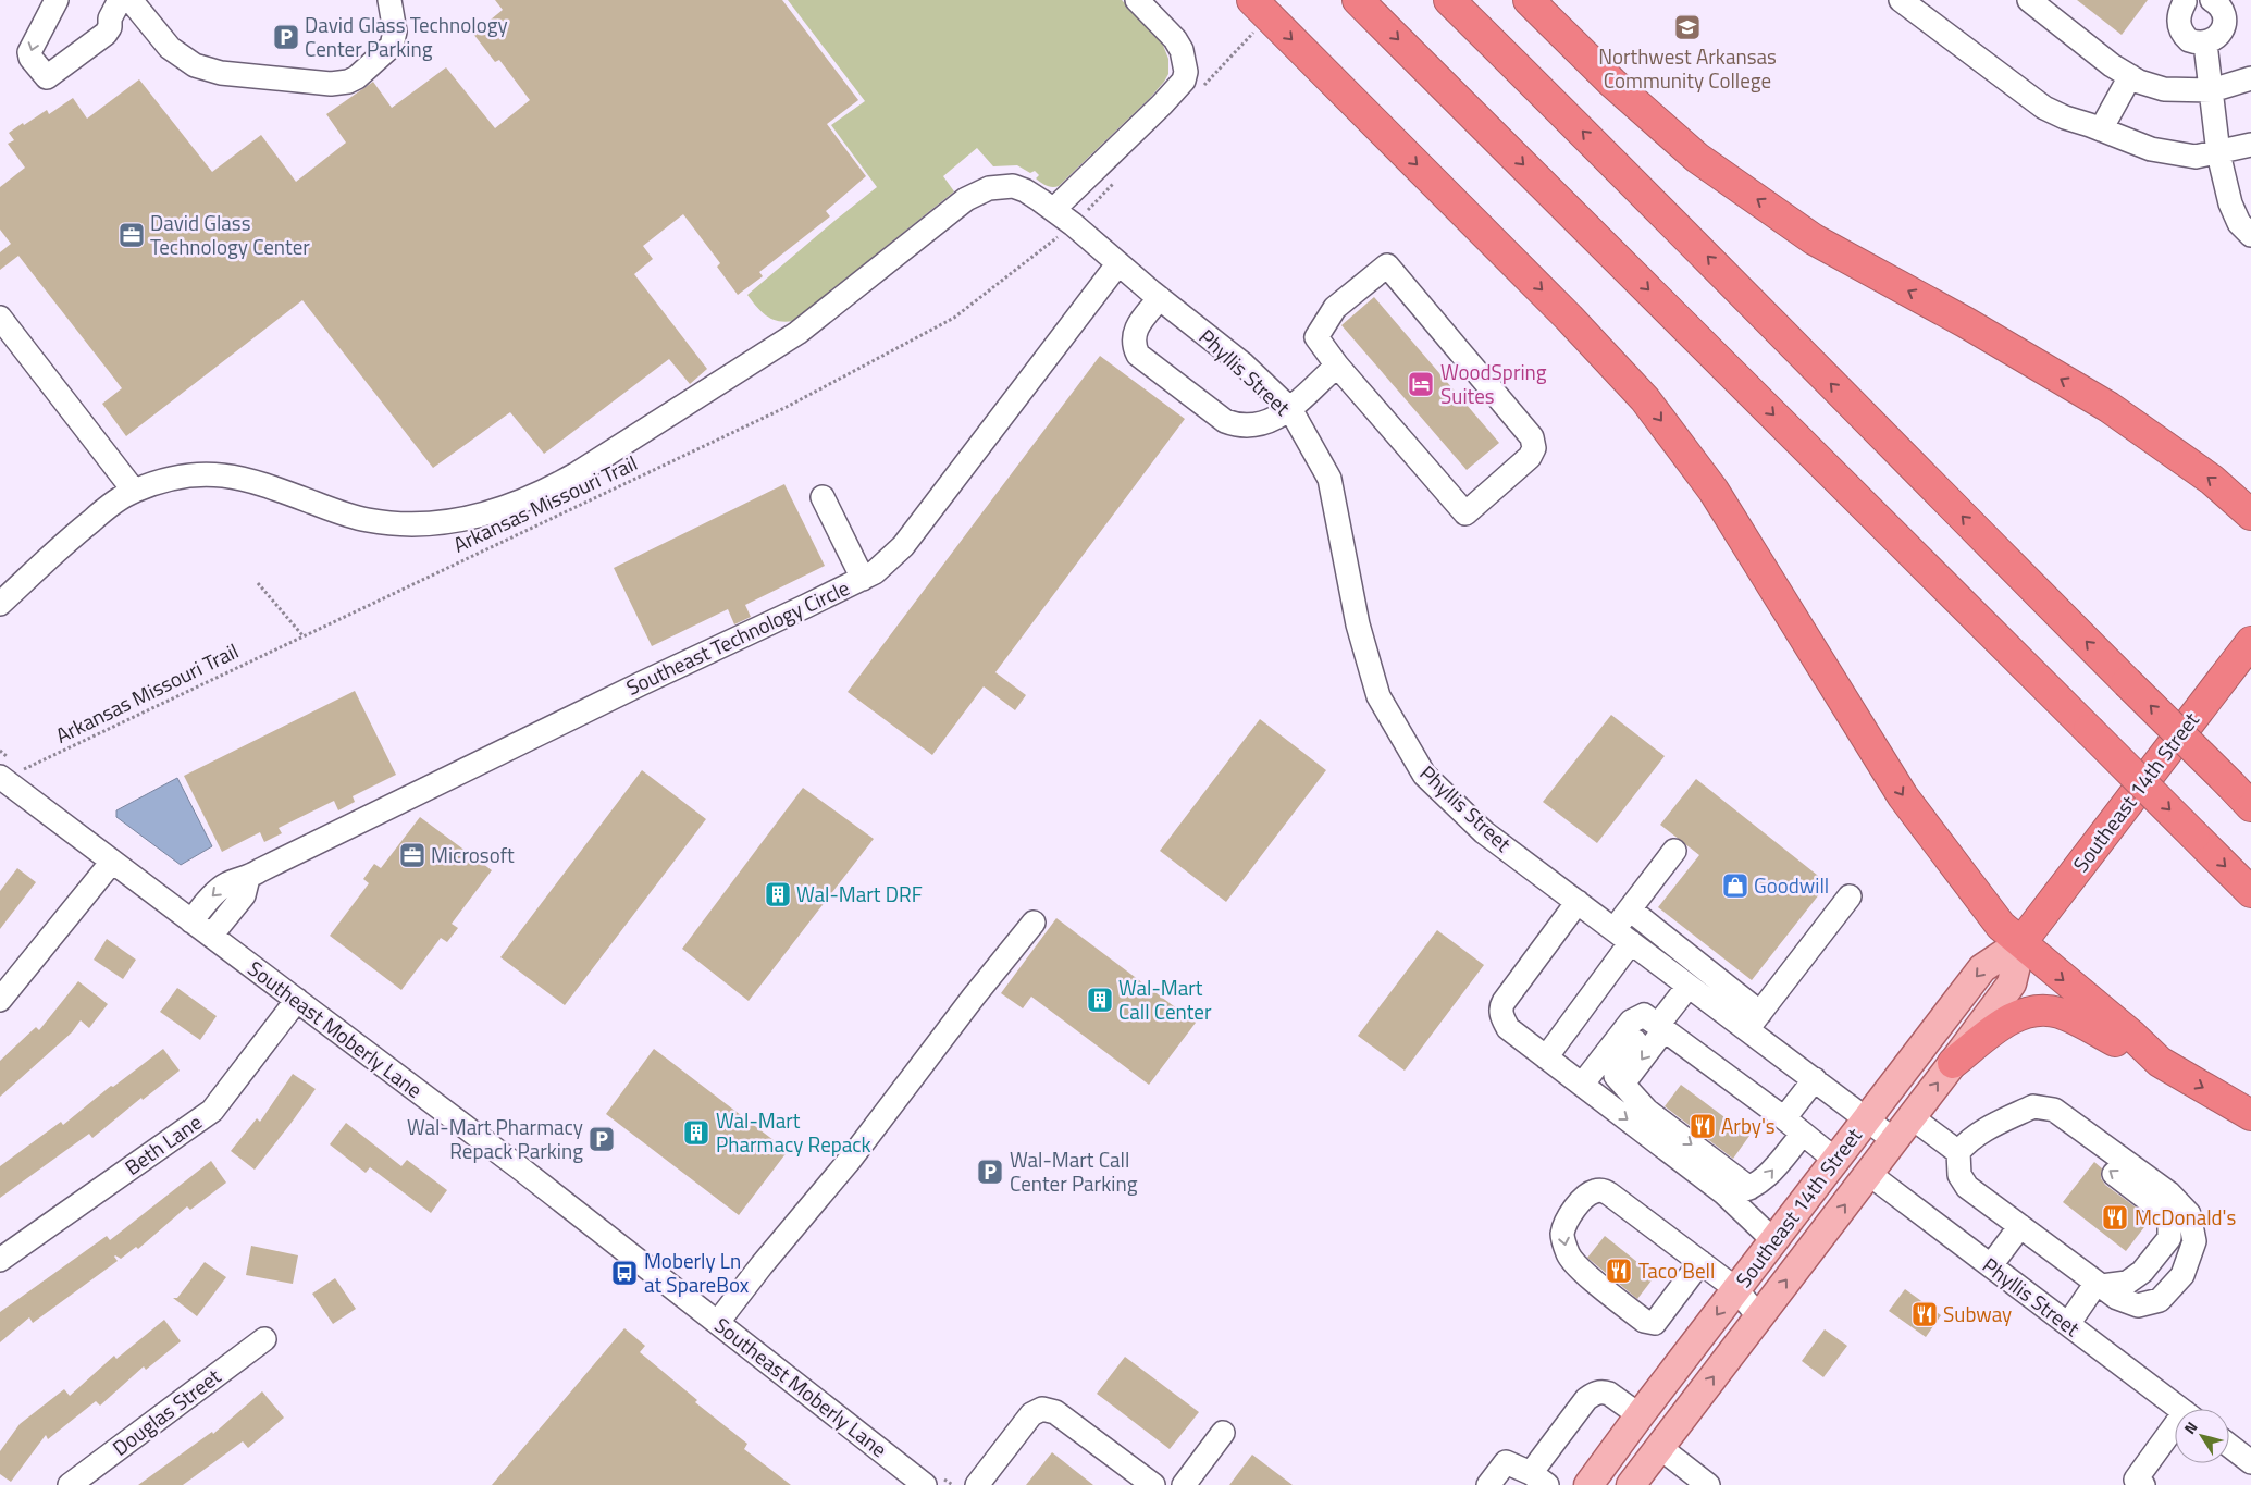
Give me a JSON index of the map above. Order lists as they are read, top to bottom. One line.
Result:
{"streets":{"highway":["Southeast 14th Street"],"street":["Phyllis Street","Southeast Technology Circle","Southeast Moberly Lane","Beth Lane","Douglas Street"],"path":["Arkansas Missouri Trail"]},"crossings":[["Phyllis Street","Southeast Technology Circle"],["Phyllis Street","Southeast 14th Street"],["Southeast Technology Circle","Southeast Moberly Lane"],["Southeast Moberly Lane","Beth Lane"]],"places":{"school or university":["Northwest Arkansas Community College"],"parking":["David Glass Technology Center Parking","Wal-Mart Pharmacy Repack Parking","Wal-Mart Call Center Parking"],"office":["David Glass Technology Center","Microsoft"],"hotel":["WoodSpring Suites"],"shop":["Goodwill"],"building":["Wal-Mart DRF","Wal-Mart Call Center","Wal-Mart Pharmacy Repack"],"restaurant":["Arby's","McDonald's","Taco Bell","Subway"],"bus stop":["Moberly Ln at SpareBox"]},"north":"top left"}
